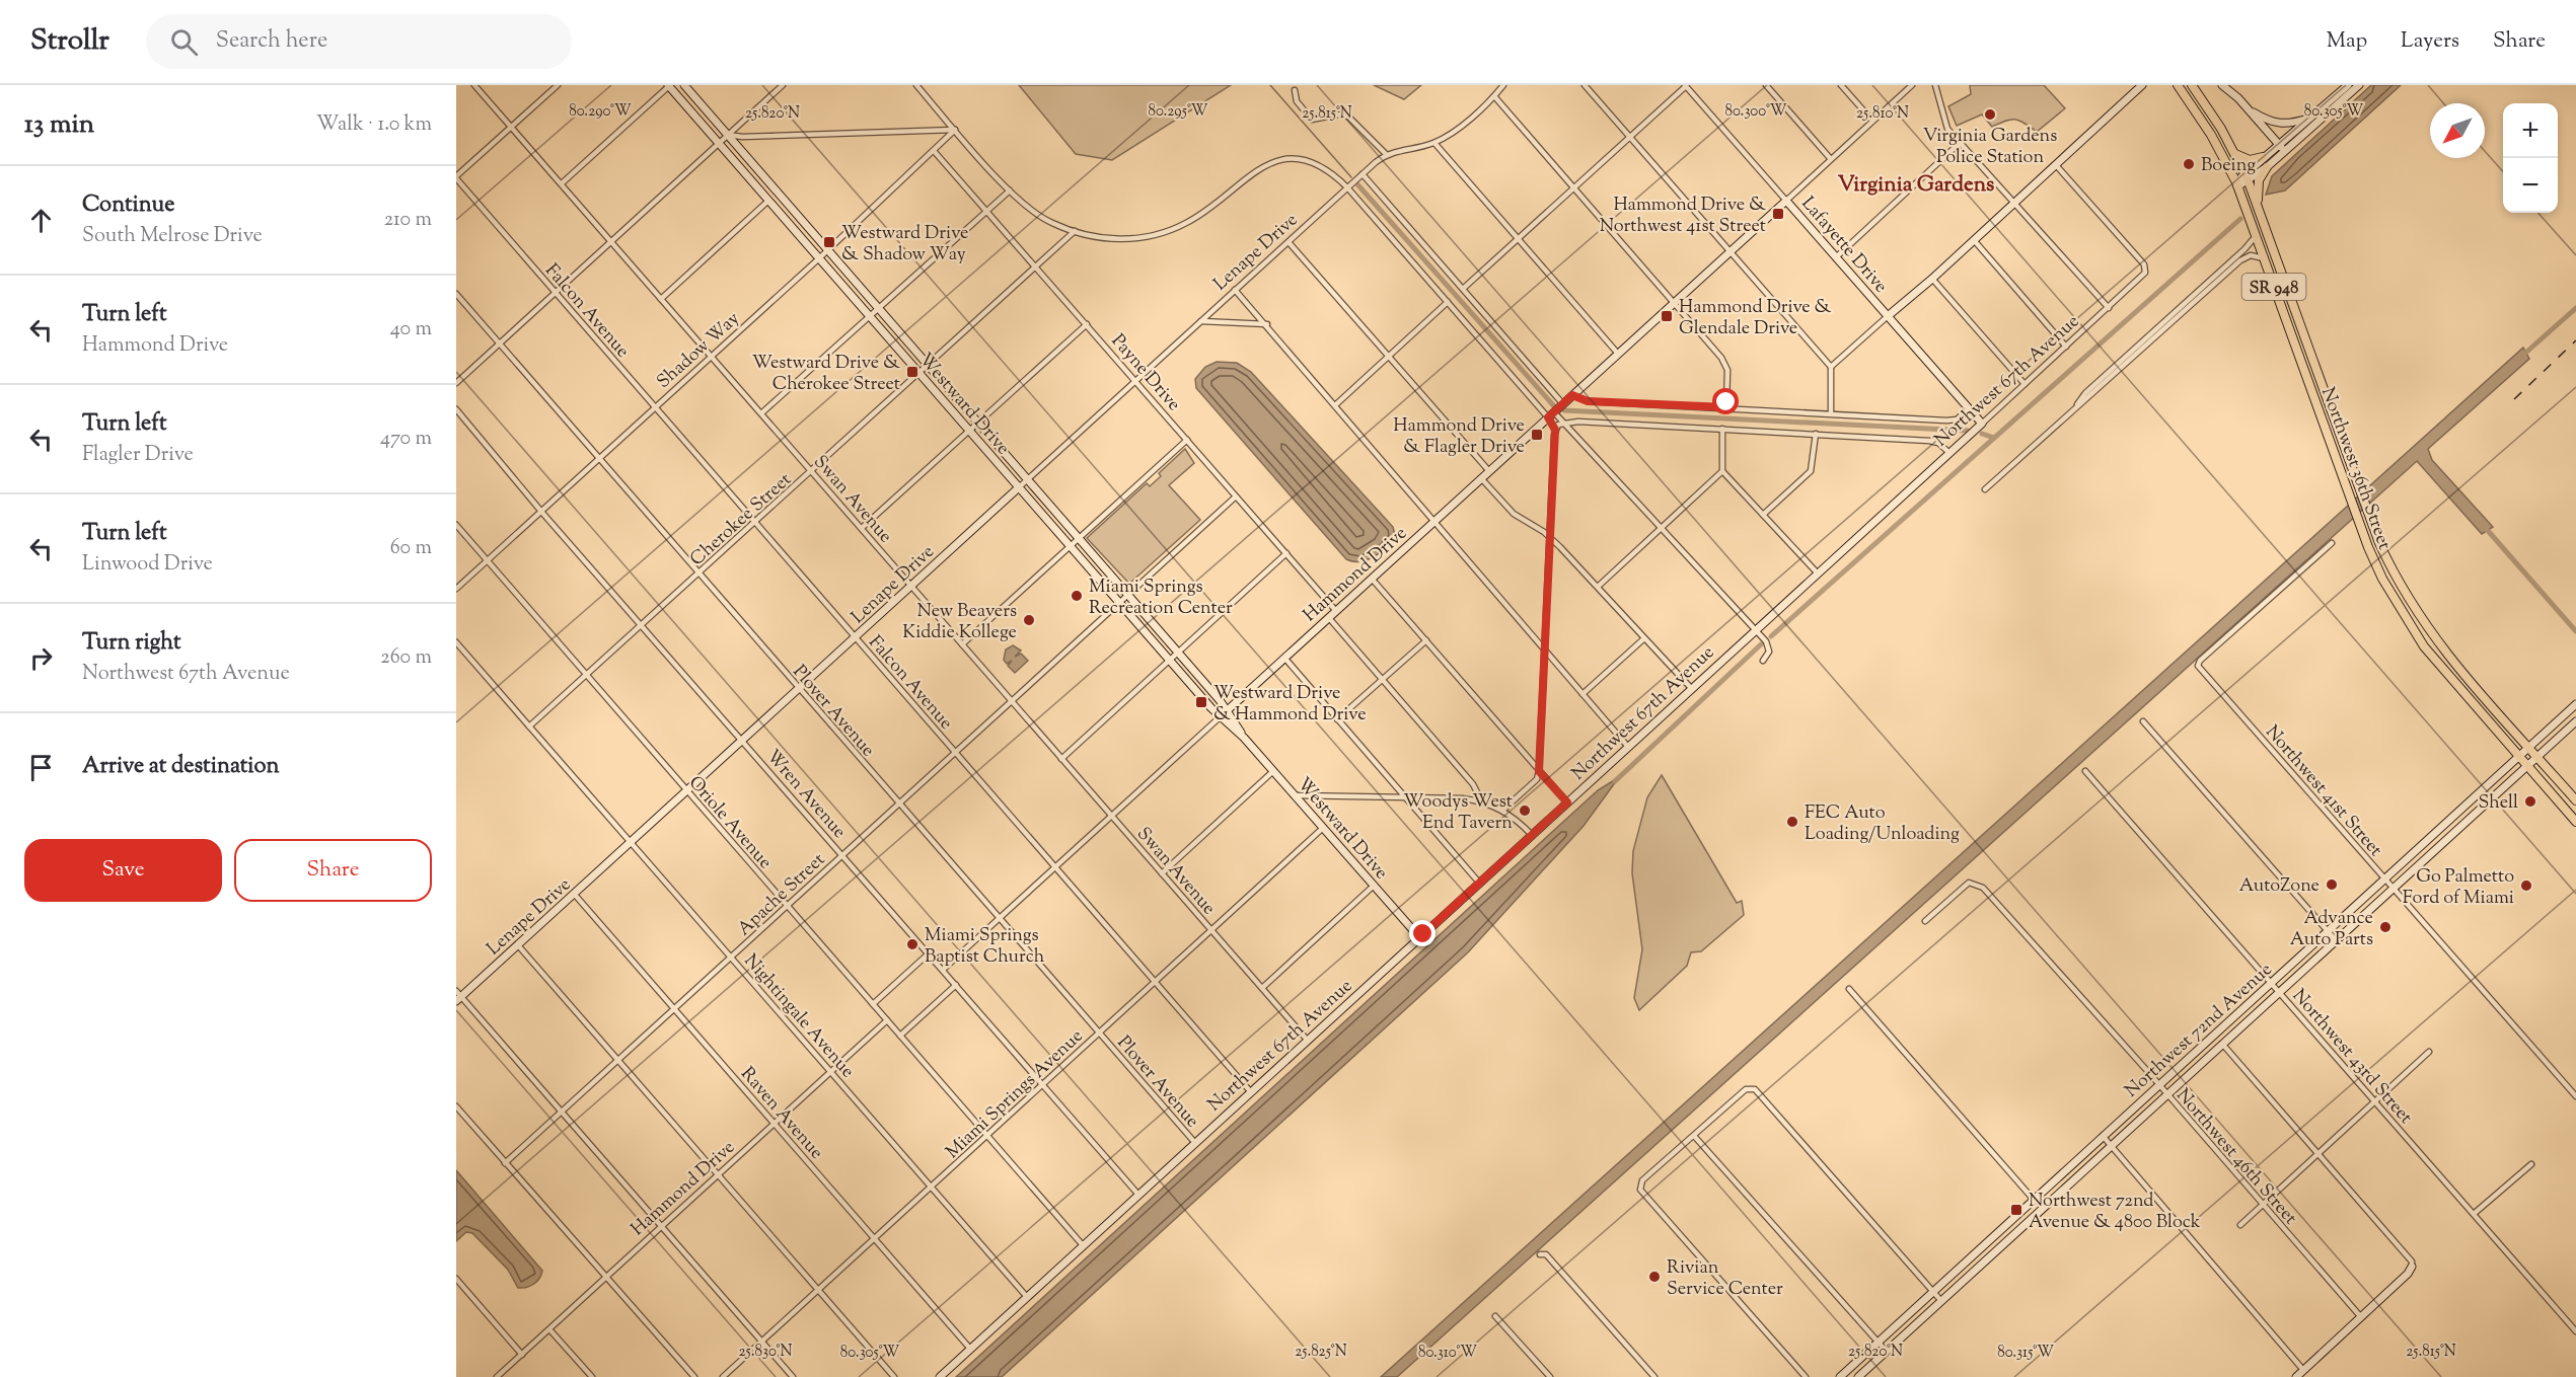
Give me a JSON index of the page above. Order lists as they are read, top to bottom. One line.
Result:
{"streets":{"main road":["SR 948","Northwest 36th Street"],"street":["Lafayette Drive","Lenape Drive","Falcon Avenue","Shadow Way","Payne Drive","Northwest 67th Avenue","Westward Drive","Swan Avenue","Cherokee Street","Hammond Drive","Plover Avenue","Northwest 41st Street","Wren Avenue","Oriole Avenue","Apache Street","Nightingale Avenue","Northwest 72nd Avenue","Northwest 43rd Street","Miami Springs Avenue","Raven Avenue","Northwest 46th Street"]},"crossings":[["Lafayette Drive","Northwest 67th Avenue"],["Lafayette Drive","Hammond Drive"],["Lenape Drive","Falcon Avenue"],["Lenape Drive","Payne Drive"],["Lenape Drive","Westward Drive"],["Lenape Drive","Swan Avenue"],["Lenape Drive","Plover Avenue"],["Lenape Drive","Wren Avenue"],["Lenape Drive","Oriole Avenue"],["Lenape Drive","Nightingale Avenue"],["Lenape Drive","Raven Avenue"],["Falcon Avenue","Shadow Way"],["Falcon Avenue","Northwest 67th Avenue"],["Falcon Avenue","Cherokee Street"],["Falcon Avenue","Hammond Drive"],["Falcon Avenue","Apache Street"],["Falcon Avenue","Miami Springs Avenue"],["Shadow Way","Payne Drive"],["Shadow Way","Westward Drive"],["Shadow Way","Swan Avenue"],["Shadow Way","Plover Avenue"],["Shadow Way","Wren Avenue"],["Shadow Way","Oriole Avenue"],["Payne Drive","Cherokee Street"],["Payne Drive","Hammond Drive"],["Payne Drive","Apache Street"],["Northwest 67th Avenue","Westward Drive"],["Northwest 67th Avenue","Swan Avenue"],["Northwest 67th Avenue","Plover Avenue"],["Northwest 67th Avenue","Wren Avenue"],["Northwest 67th Avenue","Oriole Avenue"],["Northwest 67th Avenue","Nightingale Avenue"],["Northwest 67th Avenue","Raven Avenue"],["Westward Drive","Cherokee Street"],["Westward Drive","Hammond Drive"],["Westward Drive","Apache Street"],["Westward Drive","Miami Springs Avenue"],["Northwest 36th Street","Northwest 72nd Avenue"],["Swan Avenue","Cherokee Street"],["Swan Avenue","Hammond Drive"],["Swan Avenue","Apache Street"],["Swan Avenue","Miami Springs Avenue"],["Cherokee Street","Plover Avenue"],["Cherokee Street","Wren Avenue"],["Cherokee Street","Oriole Avenue"],["Cherokee Street","Nightingale Avenue"],["Hammond Drive","Plover Avenue"],["Hammond Drive","Wren Avenue"],["Hammond Drive","Oriole Avenue"],["Hammond Drive","Nightingale Avenue"],["Hammond Drive","Raven Avenue"],["Plover Avenue","Apache Street"],["Plover Avenue","Miami Springs Avenue"],["Northwest 41st Street","Northwest 72nd Avenue"],["Wren Avenue","Apache Street"],["Wren Avenue","Miami Springs Avenue"],["Oriole Avenue","Apache Street"],["Oriole Avenue","Miami Springs Avenue"],["Apache Street","Nightingale Avenue"],["Apache Street","Raven Avenue"],["Nightingale Avenue","Miami Springs Avenue"],["Northwest 72nd Avenue","Northwest 43rd Street"],["Northwest 72nd Avenue","Northwest 46th Street"],["Miami Springs Avenue","Raven Avenue"]],"districts":["Virginia Gardens"],"places":{"other":["Virginia Gardens Police Station","Boeing","Miami Springs Recreation Center","New Beavers Kiddie Kollege","Shell","Woodys West End Tavern","FEC Auto Loading/Unloading","AutoZone","Go Palmetto Ford of Miami","Advance Auto Parts","Miami Springs Baptist Church","Rivian Service Center"],"transit":["Hammond Drive & Northwest 41st Street","Westward Drive & Shadow Way","Hammond Drive & Glendale Drive","Westward Drive & Cherokee Street","Hammond Drive & Flagler Drive","Westward Drive & Hammond Drive","Northwest 72nd Avenue & 4800 Block"]},"north":"bottom left","page":{"header":"Strollr","search":"Search here","nav":["Map","Layers","Share"],"heading":["13 min","Walk · 1.0 km"],"map_buttons":["+","−"],"list":[["Continue","South Melrose Drive","210 m"],["Turn left","Hammond Drive","40 m"],["Turn left","Flagler Drive","470 m"],["Turn left","Linwood Drive","60 m"],["Turn right","Northwest 67th Avenue","260 m"],"Arrive at destination"],"buttons":["Save","Share"]},"coordinates":["80.290°W","80.295°W","80.300°W","80.305°W","25.820°N","25.815°N","25.810°N","25.830°N","25.825°N","80.310°W","80.315°W"]}
